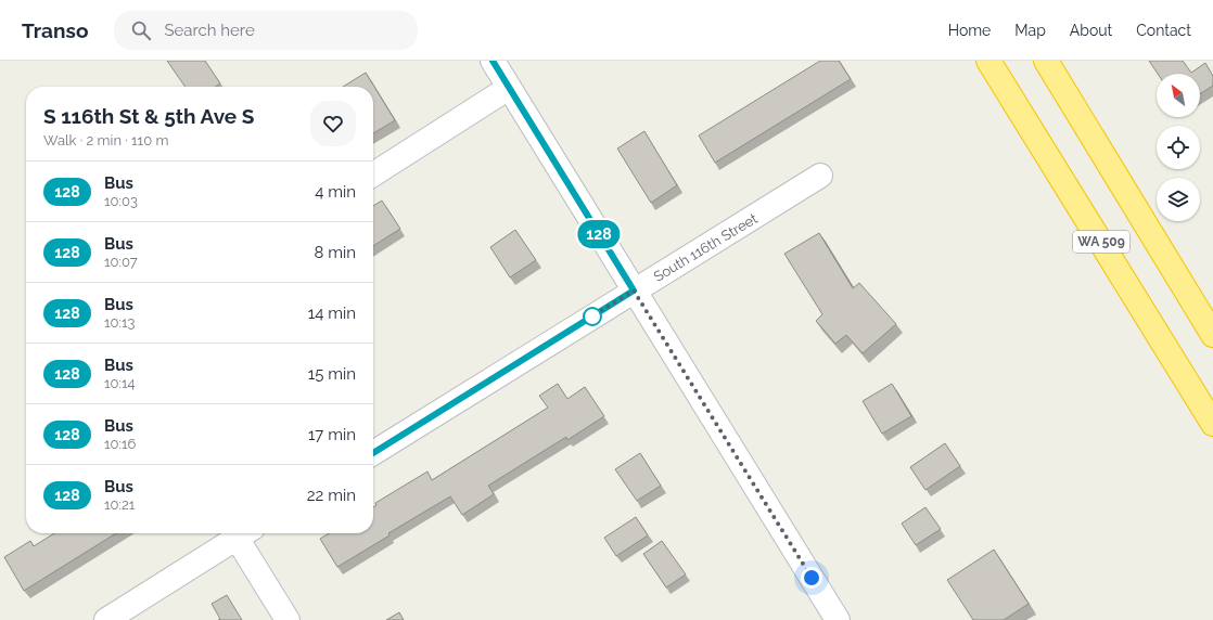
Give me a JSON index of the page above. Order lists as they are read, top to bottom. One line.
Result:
{"streets":{"highway":["WA 509"],"street":["South 116th Street"]},"lines":["bus line 128"],"north":"top left","page":{"header":"Transo","search":"Search here","nav":["Home","Map","About","Contact"],"on_map":"128","heading":["S 116th St & 5th Ave S","Walk · 2 min · 110 m"],"list":[{"mark":"128","name":"Bus","note":"10:03","value":"4 min"},{"mark":"128","name":"Bus","note":"10:07","value":"8 min"},{"mark":"128","name":"Bus","note":"10:13","value":"14 min"},{"mark":"128","name":"Bus","note":"10:14","value":"15 min"},{"mark":"128","name":"Bus","note":"10:16","value":"17 min"},{"mark":"128","name":"Bus","note":"10:21","value":"22 min"}]}}
